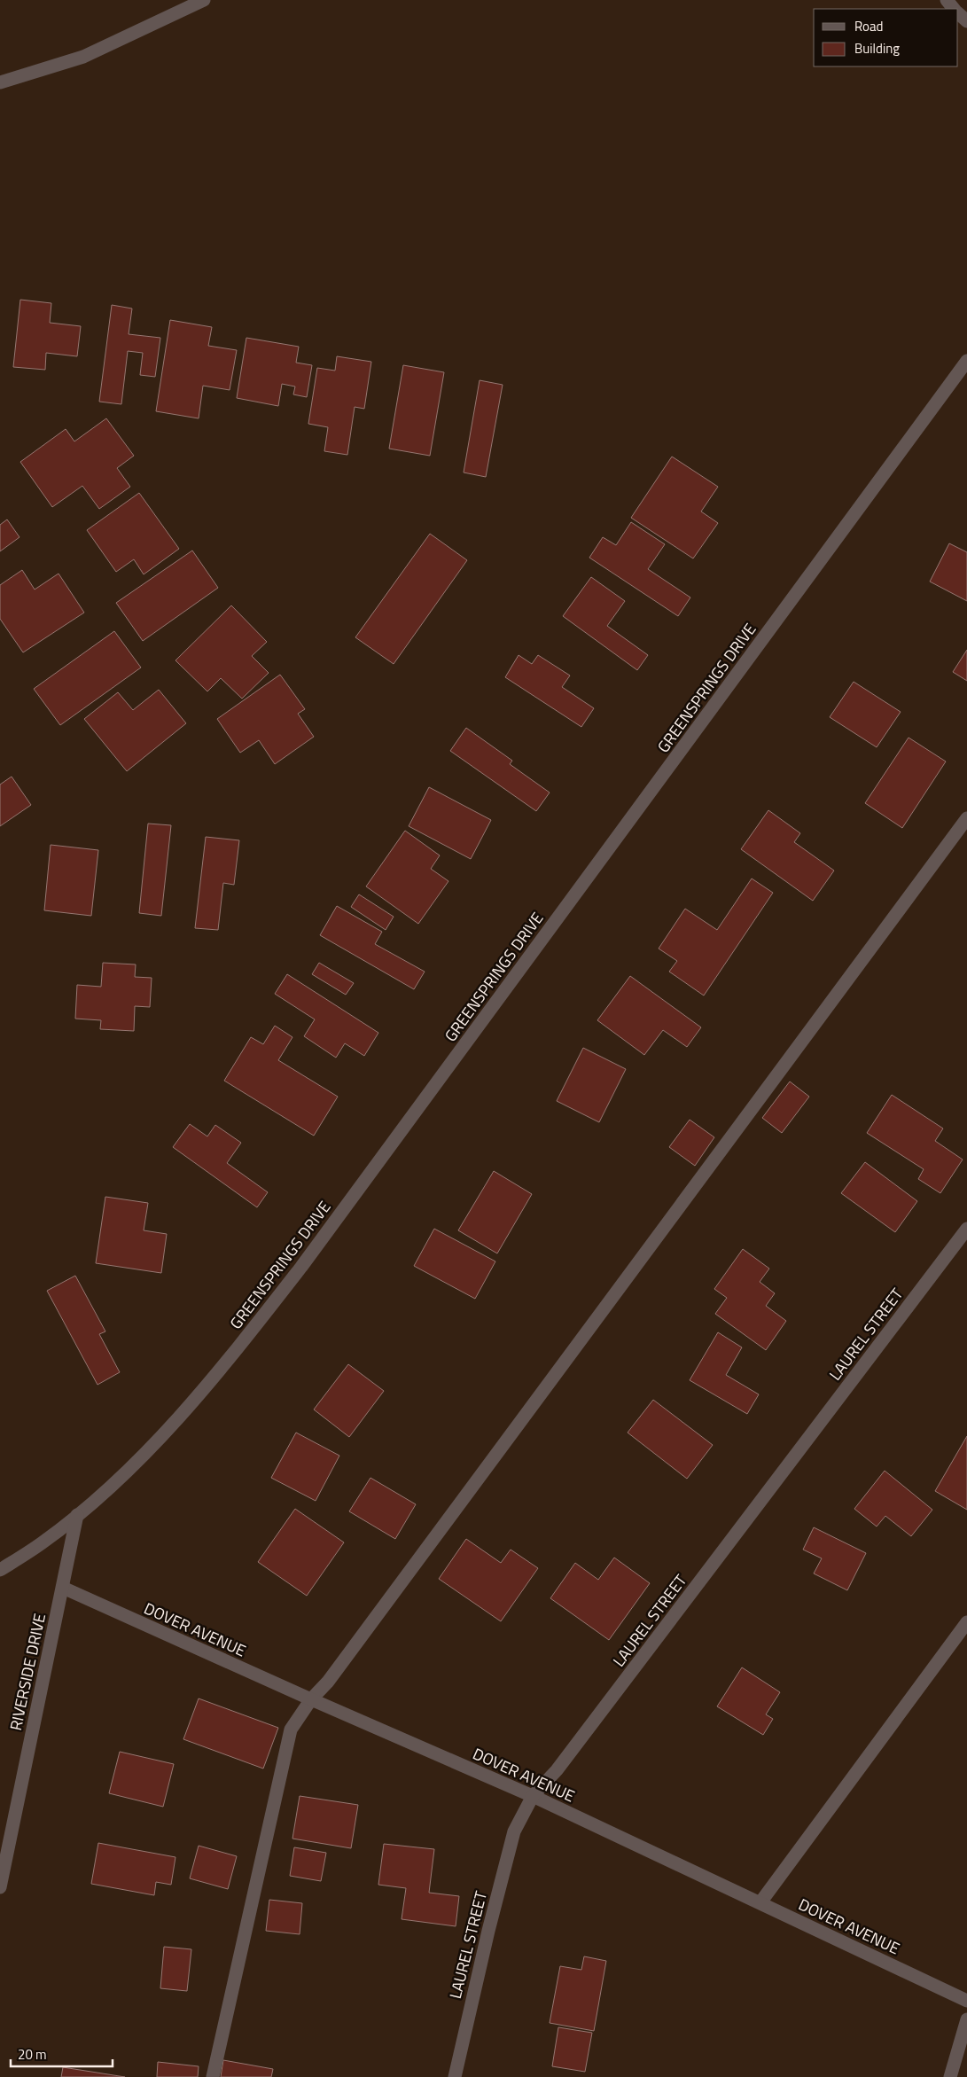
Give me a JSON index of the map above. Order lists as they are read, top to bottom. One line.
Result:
{"streets":{"street":["GREENSPRINGS DRIVE","LAUREL STREET","DOVER AVENUE","RIVERSIDE DRIVE"]},"crossings":[["GREENSPRINGS DRIVE","RIVERSIDE DRIVE"],["LAUREL STREET","DOVER AVENUE"],["DOVER AVENUE","RIVERSIDE DRIVE"]],"legend":["Road","Building"],"scale_bar":"20 m"}
